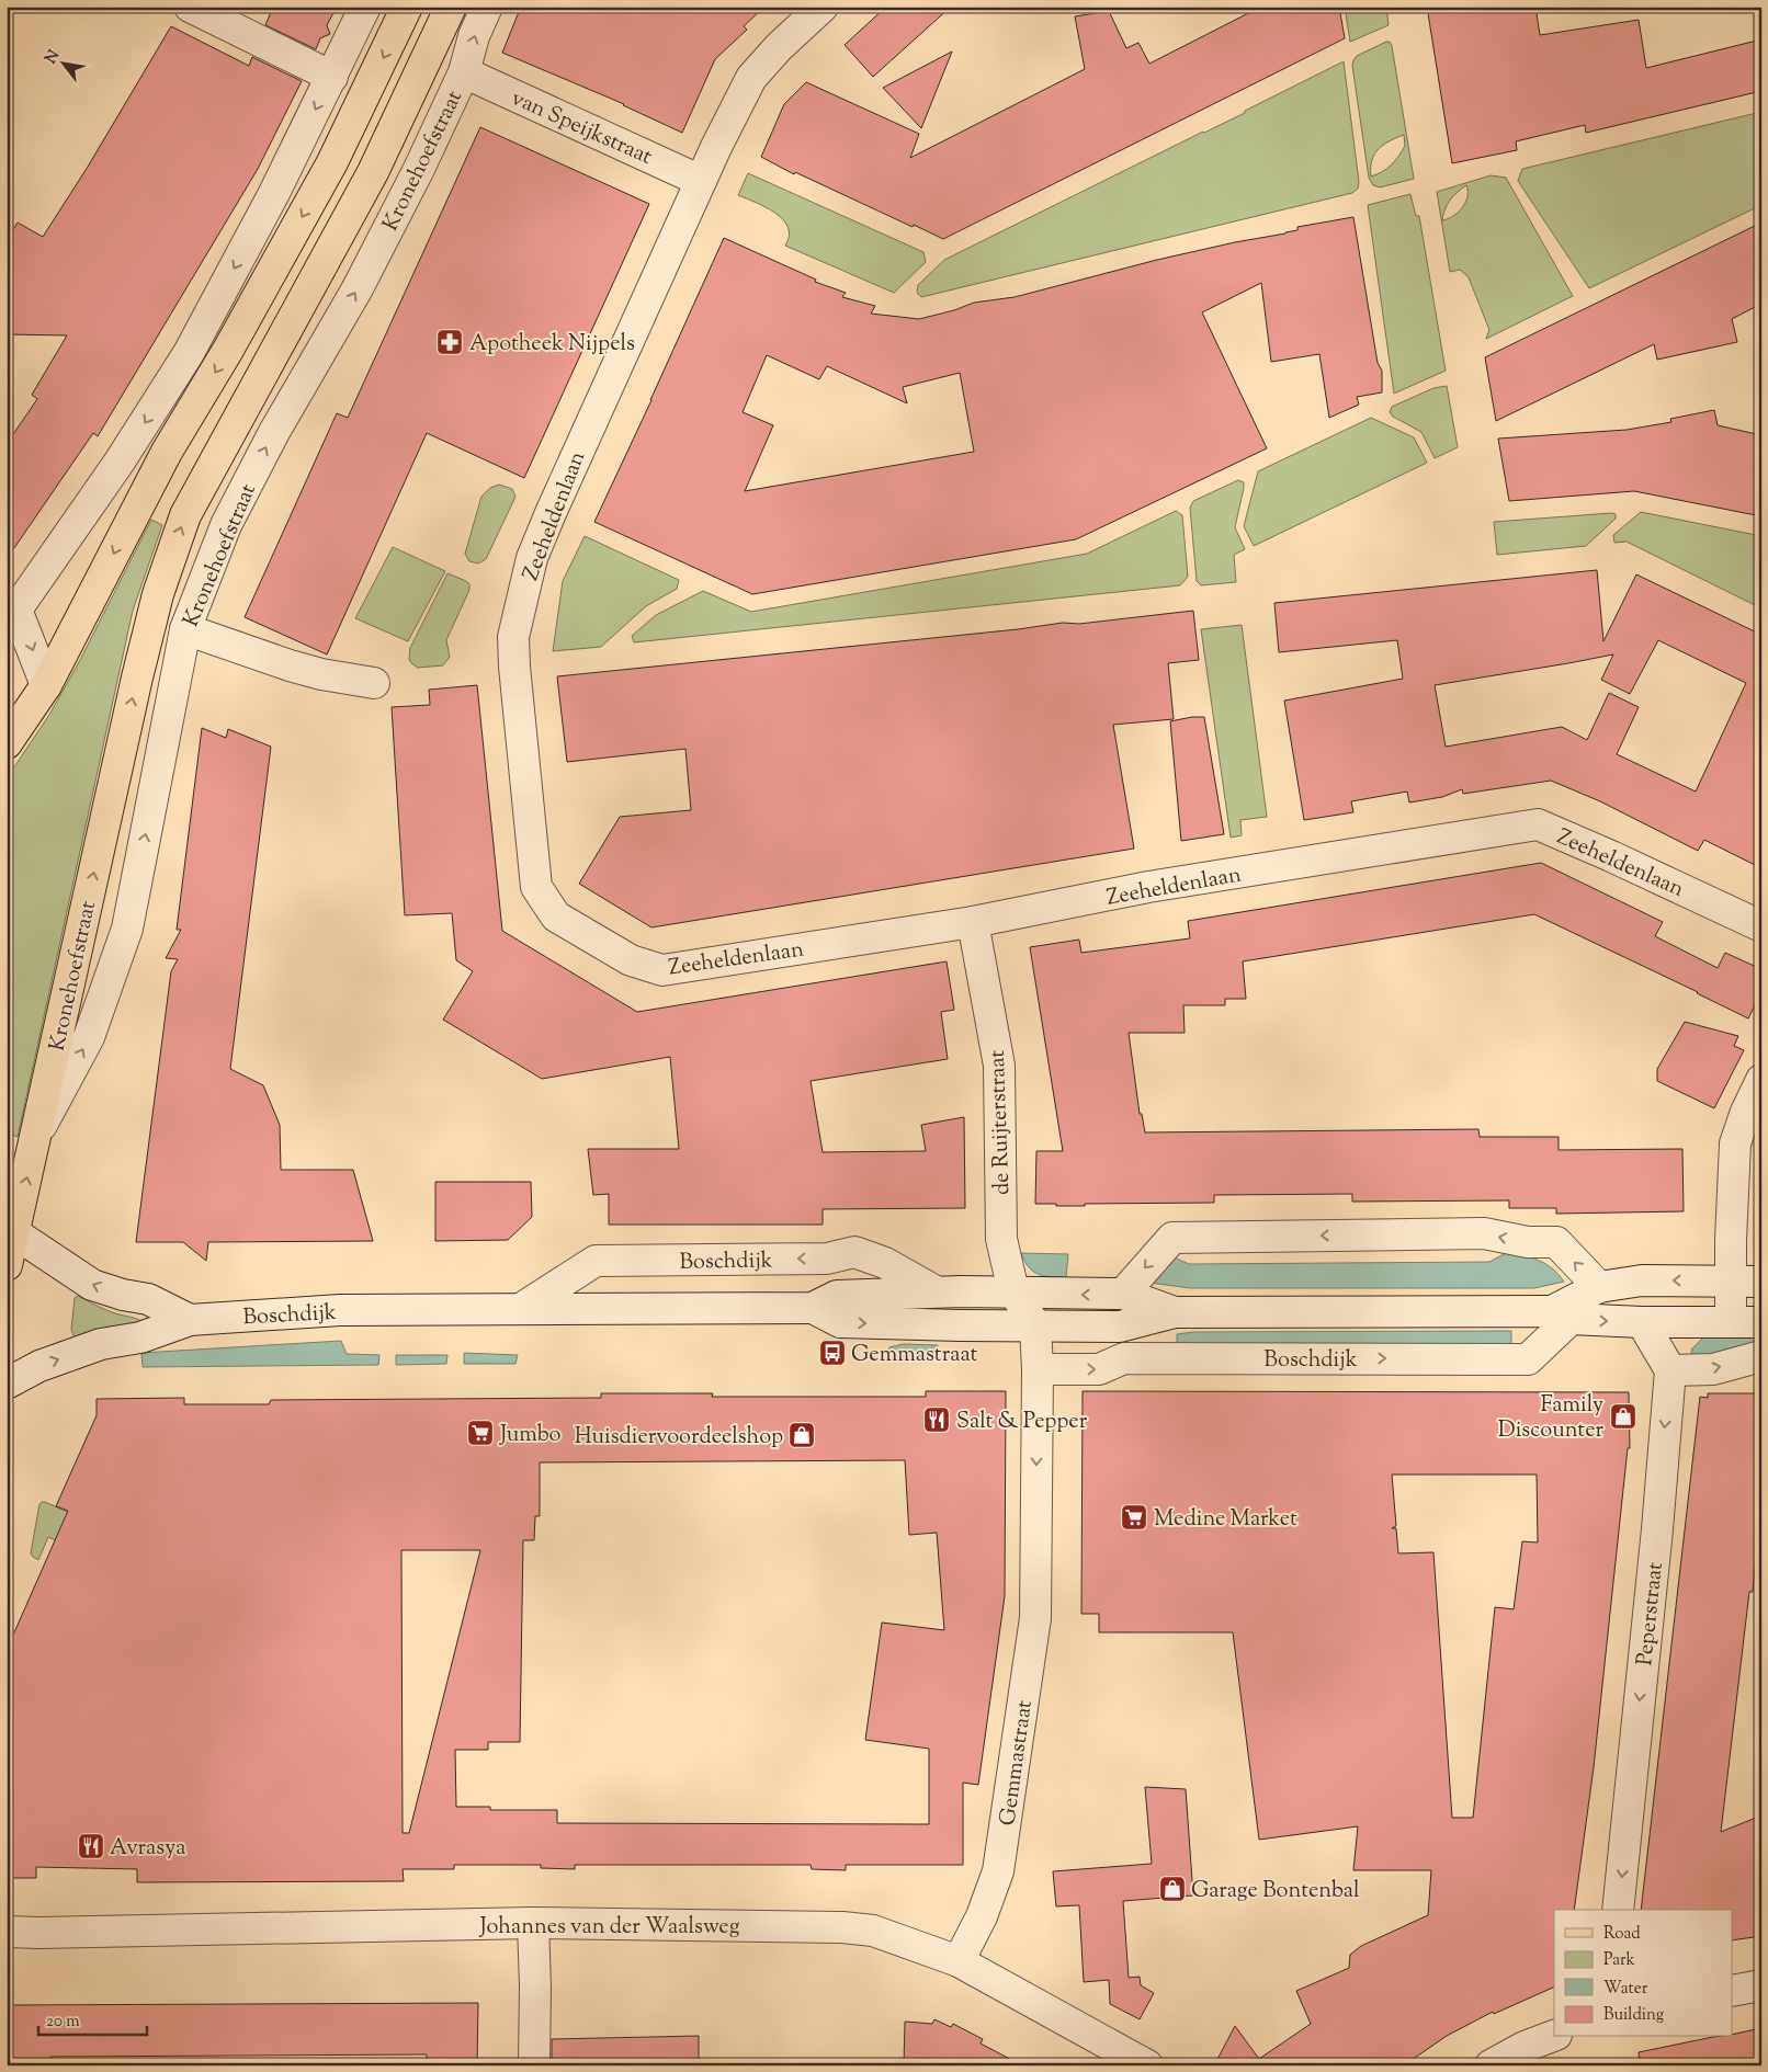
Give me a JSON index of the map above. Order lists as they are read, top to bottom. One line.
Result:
{"streets":{"main road":["Kronehoefstraat"],"street":["van Speijkstraat","Zeeheldenlaan","de Ruijterstraat","Boschdijk","Peperstraat","Gemmastraat","Johannes van der Waalsweg"]},"crossings":[["van Speijkstraat","Kronehoefstraat"],["van Speijkstraat","Zeeheldenlaan"],["Zeeheldenlaan","de Ruijterstraat"],["de Ruijterstraat","Boschdijk"],["de Ruijterstraat","Gemmastraat"],["Boschdijk","Gemmastraat"],["Gemmastraat","Johannes van der Waalsweg"]],"one_way":["Peperstraat","Gemmastraat"],"places":{"pharmacy":["Apotheek Nijpels"],"bus stop":["Gemmastraat"],"shop":["Family Discounter","Huisdiervoordeelshop","Garage Bontenbal"],"restaurant":["Salt & Pepper","Avrasya"],"supermarket":["Jumbo","Medine Market"]},"legend":["Road","Park","Water","Building"],"scale_bar":"20 m","north":"top left"}
